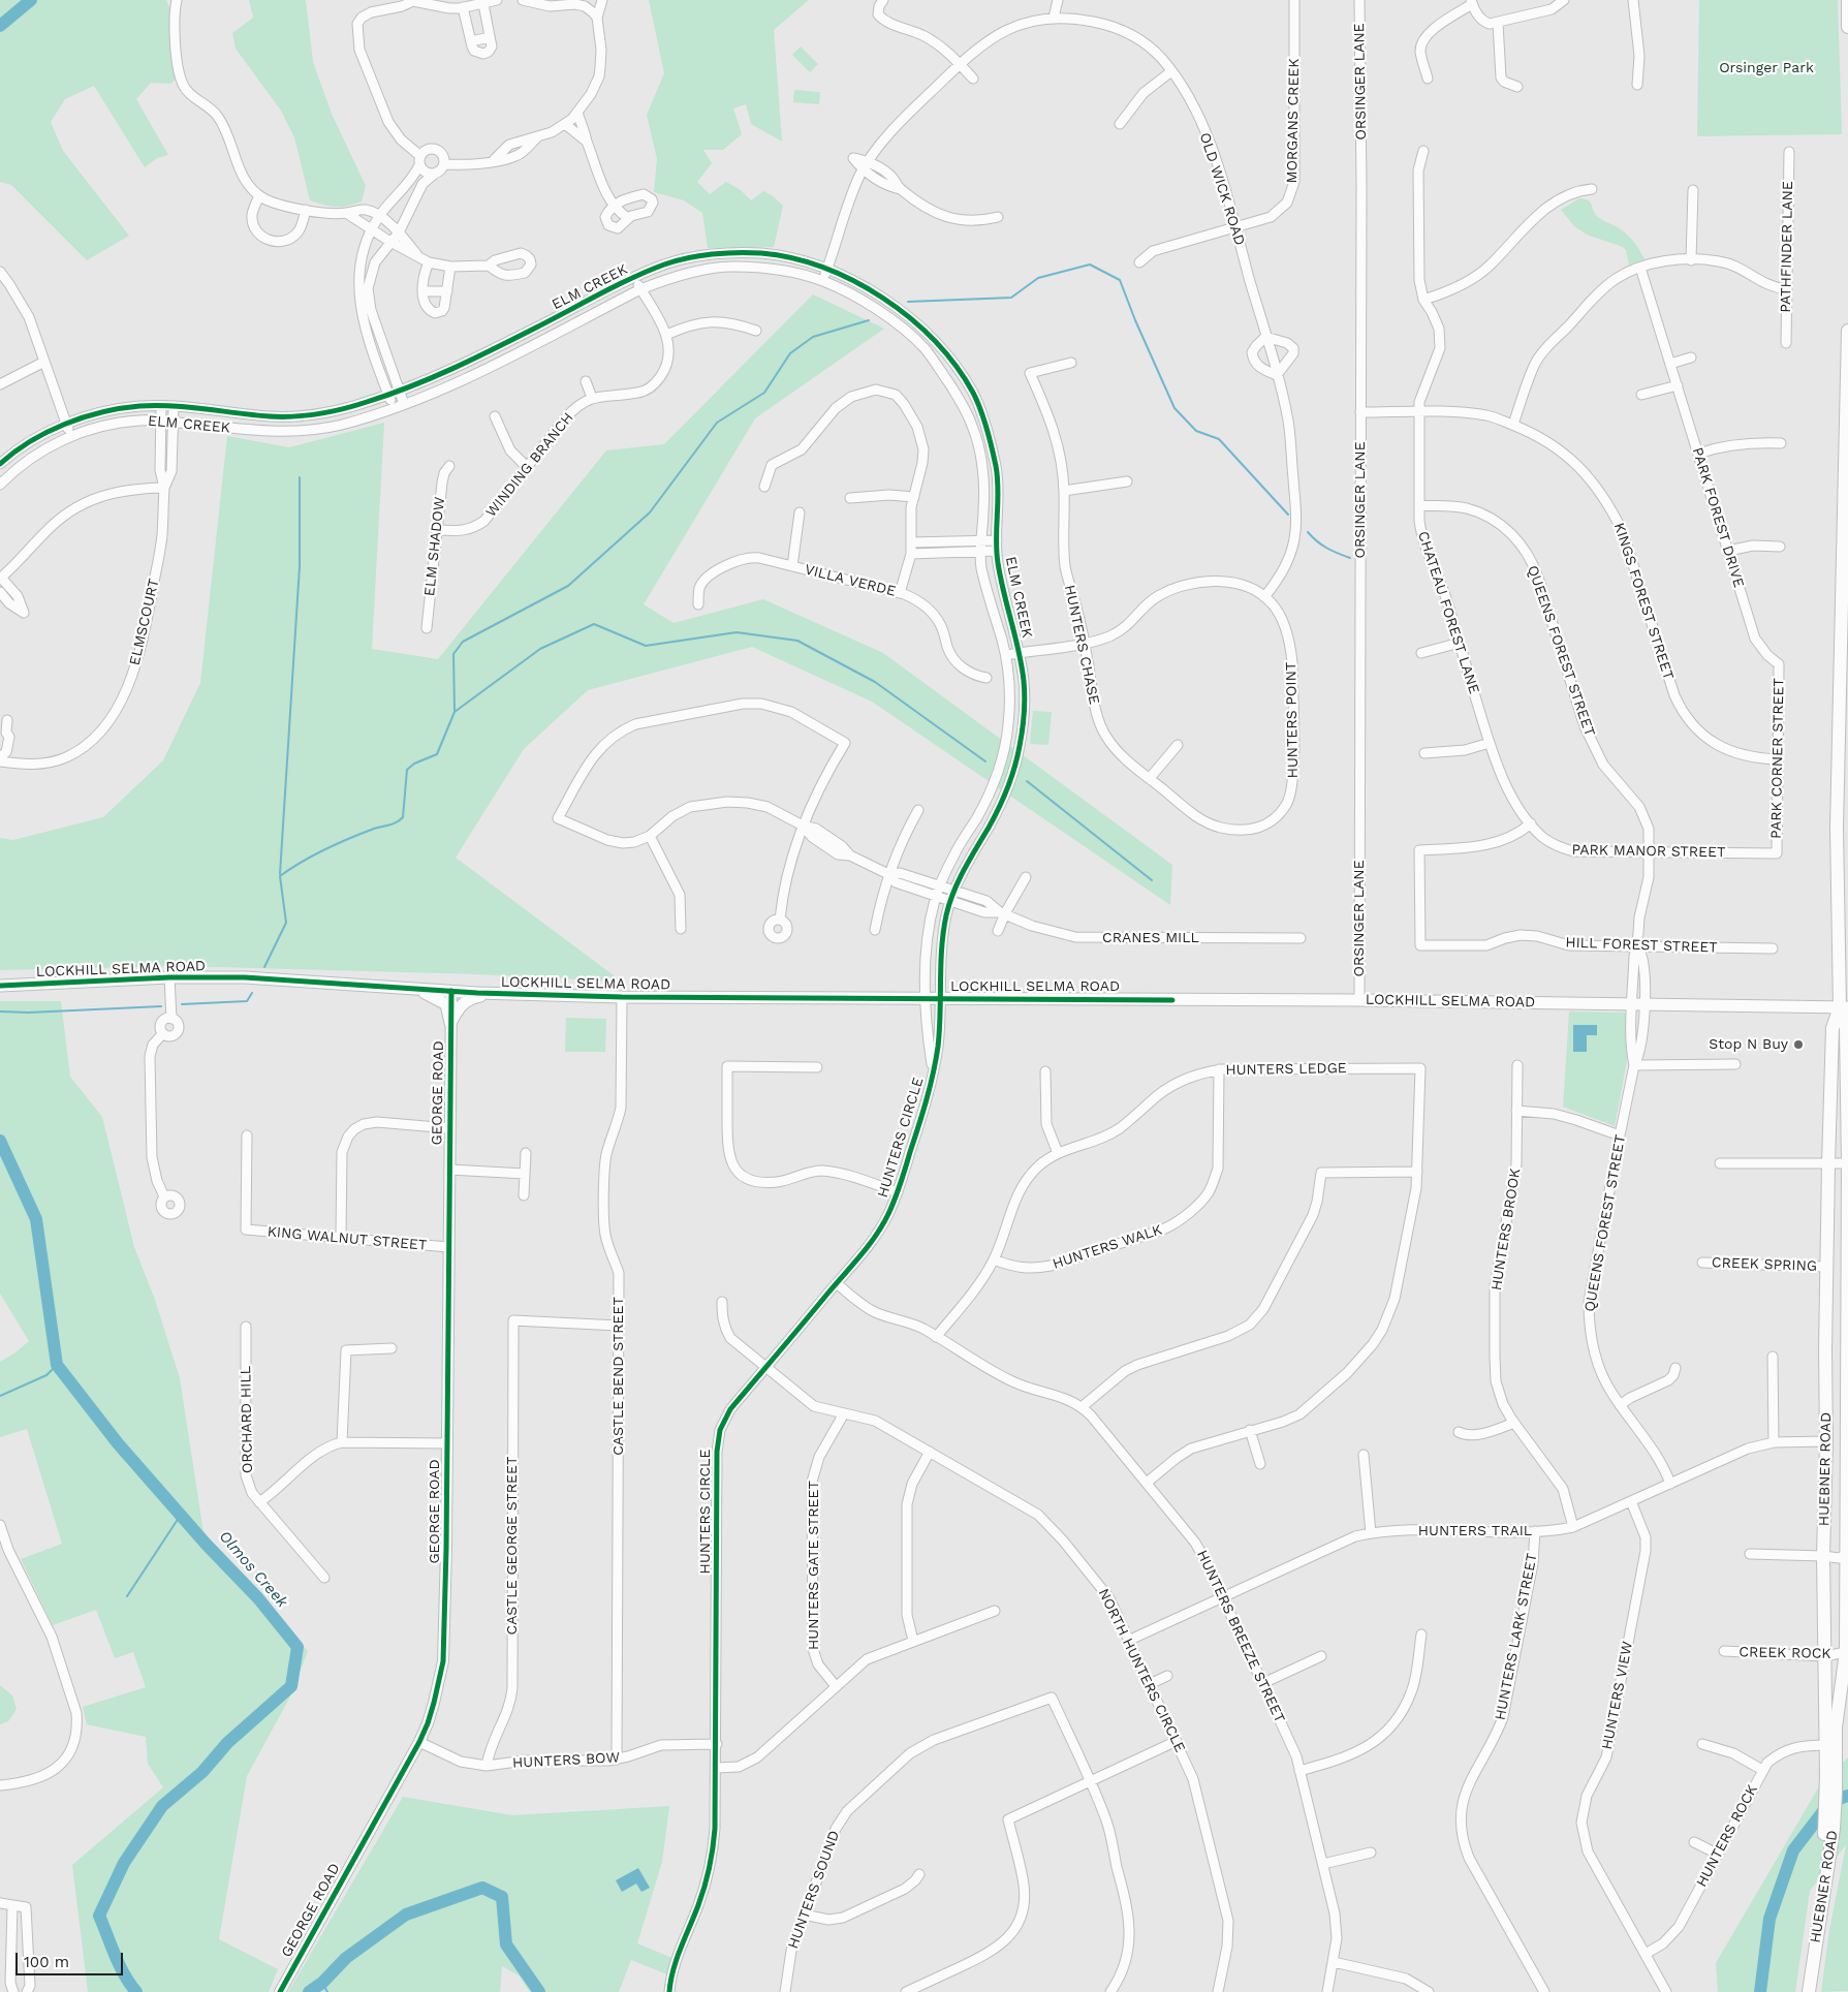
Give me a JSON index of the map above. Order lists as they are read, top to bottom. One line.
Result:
{"streets":{"main road":["LOCKHILL SELMA ROAD","HUEBNER ROAD"],"street":["ORSINGER LANE","MORGANS CREEK","OLD WICK ROAD","PATHFINDER LANE","ELM CREEK","WINDING BRANCH","PARK FOREST DRIVE","ELM SHADOW","VILLA VERDE","KINGS FOREST STREET","CHATEAU FOREST LANE","ELMSCOURT","HUNTERS CHASE","QUEENS FOREST STREET","HUNTERS POINT","PARK CORNER STREET","PARK MANOR STREET","CRANES MILL","HILL FOREST STREET","HUNTERS LEDGE","GEORGE ROAD","HUNTERS CIRCLE","HUNTERS BROOK","KING WALNUT STREET","HUNTERS WALK","CREEK SPRING","CASTLE BEND STREET","ORCHARD HILL","HUNTERS TRAIL","CASTLE GEORGE STREET","HUNTERS GATE STREET","HUNTERS BREEZE STREET","HUNTERS LARK STREET","CREEK ROCK","NORTH HUNTERS CIRCLE","HUNTERS VIEW","HUNTERS BOW","HUNTERS ROCK","HUNTERS SOUND"]},"crossings":[["ORSINGER LANE","KINGS FOREST STREET"],["ORSINGER LANE","LOCKHILL SELMA ROAD"],["MORGANS CREEK","OLD WICK ROAD"],["OLD WICK ROAD","ELM CREEK"],["OLD WICK ROAD","HUNTERS POINT"],["ELM CREEK","WINDING BRANCH"],["ELM CREEK","ELMSCOURT"],["ELM CREEK","HUNTERS POINT"],["ELM CREEK","CRANES MILL"],["ELM CREEK","LOCKHILL SELMA ROAD"],["ELM CREEK","HUNTERS CIRCLE"],["WINDING BRANCH","ELM SHADOW"],["PARK FOREST DRIVE","PARK CORNER STREET"],["KINGS FOREST STREET","CHATEAU FOREST LANE"],["KINGS FOREST STREET","PARK CORNER STREET"],["CHATEAU FOREST LANE","QUEENS FOREST STREET"],["CHATEAU FOREST LANE","PARK MANOR STREET"],["CHATEAU FOREST LANE","HILL FOREST STREET"],["HUNTERS CHASE","HUNTERS POINT"],["QUEENS FOREST STREET","PARK MANOR STREET"],["QUEENS FOREST STREET","HILL FOREST STREET"],["QUEENS FOREST STREET","LOCKHILL SELMA ROAD"],["QUEENS FOREST STREET","HUNTERS TRAIL"],["PARK CORNER STREET","PARK MANOR STREET"],["PARK MANOR STREET","HILL FOREST STREET"],["LOCKHILL SELMA ROAD","GEORGE ROAD"],["LOCKHILL SELMA ROAD","HUNTERS CIRCLE"],["LOCKHILL SELMA ROAD","CASTLE BEND STREET"],["LOCKHILL SELMA ROAD","HUEBNER ROAD"],["HUNTERS LEDGE","HUNTERS WALK"],["HUNTERS LEDGE","HUNTERS BREEZE STREET"],["GEORGE ROAD","KING WALNUT STREET"],["GEORGE ROAD","HUNTERS BOW"],["HUNTERS CIRCLE","HUNTERS BREEZE STREET"],["HUNTERS CIRCLE","NORTH HUNTERS CIRCLE"],["HUNTERS CIRCLE","HUNTERS BOW"],["HUNTERS BROOK","HUNTERS TRAIL"],["CREEK SPRING","HUEBNER ROAD"],["CASTLE BEND STREET","CASTLE GEORGE STREET"],["CASTLE BEND STREET","HUNTERS BOW"],["HUEBNER ROAD","HUNTERS TRAIL"],["HUEBNER ROAD","CREEK ROCK"],["HUEBNER ROAD","HUNTERS ROCK"],["HUNTERS TRAIL","HUNTERS BREEZE STREET"],["HUNTERS TRAIL","HUNTERS LARK STREET"],["HUNTERS TRAIL","NORTH HUNTERS CIRCLE"],["HUNTERS TRAIL","HUNTERS VIEW"],["CASTLE GEORGE STREET","HUNTERS BOW"],["HUNTERS GATE STREET","NORTH HUNTERS CIRCLE"],["HUNTERS VIEW","HUNTERS ROCK"]],"water":["Olmos Creek"],"parks":["Orsinger Park"],"places":["Stop N Buy"],"scale_bar":"100 m"}
